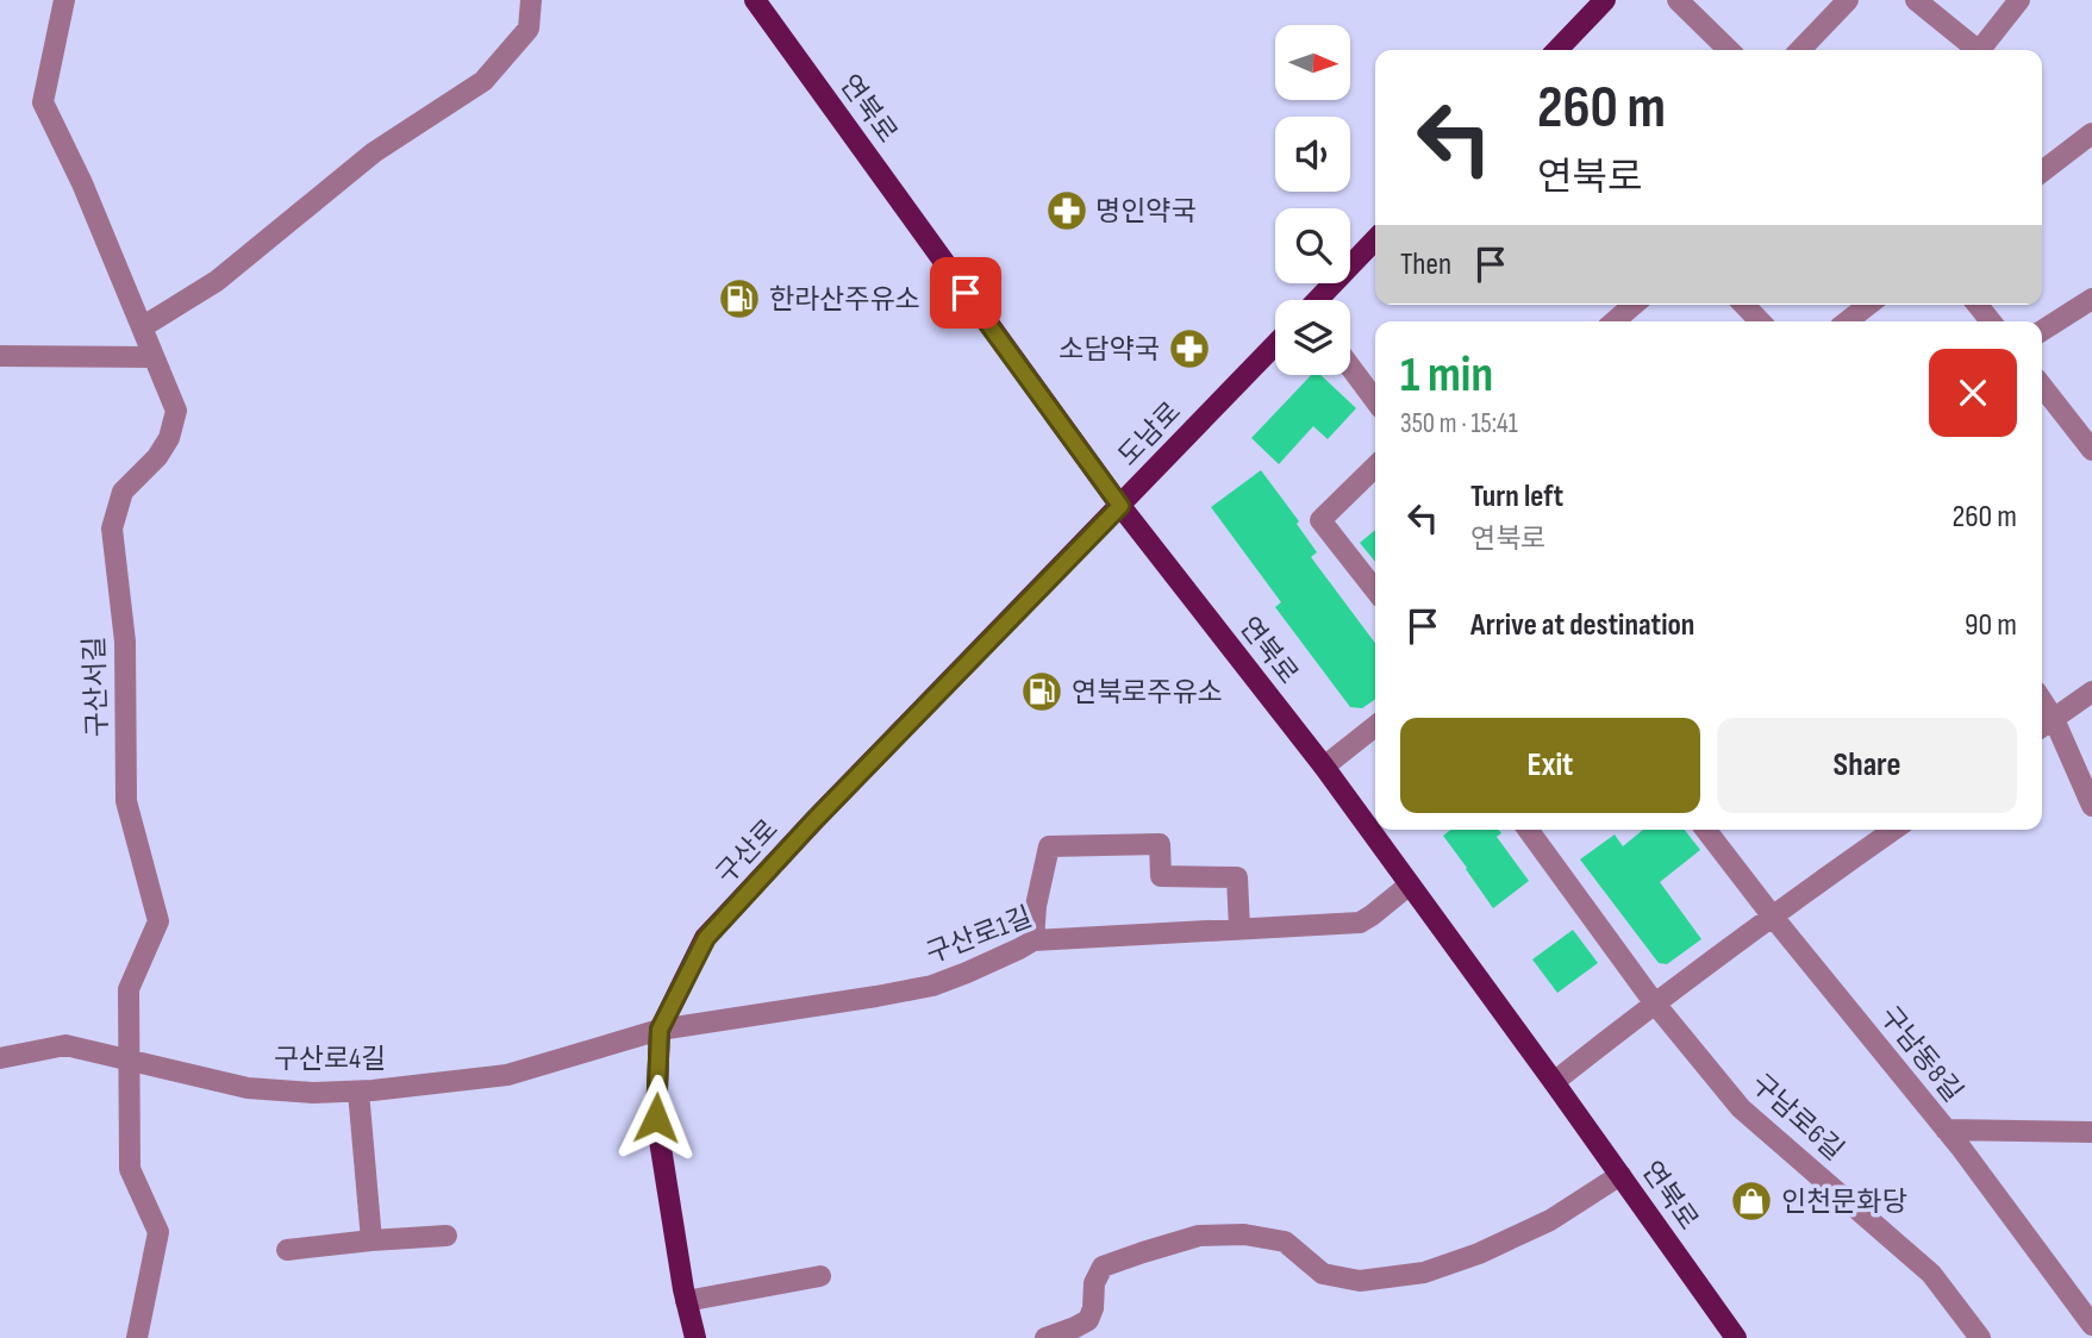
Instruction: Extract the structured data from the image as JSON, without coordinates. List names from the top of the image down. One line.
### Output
{"streets":{"main road":["연북로","도남로","구산로"],"street":["구산서길","구산로1길","구남동8길","구산로4길","구남로6길"]},"crossings":[["연북로","도남로"],["연북로","구산로"],["연북로","구산로1길"],["도남로","구산로"],["구산서길","구산로4길"],["구산로","구산로1길"],["구산로","구산로4길"],["구산로1길","구산로4길"]],"places":{"pharmacy":["명인약국","소담약국"],"fuel station":["한라산주유소","연북로주유소"],"shop":["인천문화당"]},"north":"right","page":{"turn":["260 m","연북로"],"then":"Then","heading":["1 min","350 m · 15:41"],"list":[{"name":"Turn left","note":"연북로","value":"260 m"},{"name":"Arrive at destination","value":"90 m"}],"buttons":["Exit","Share"]}}
